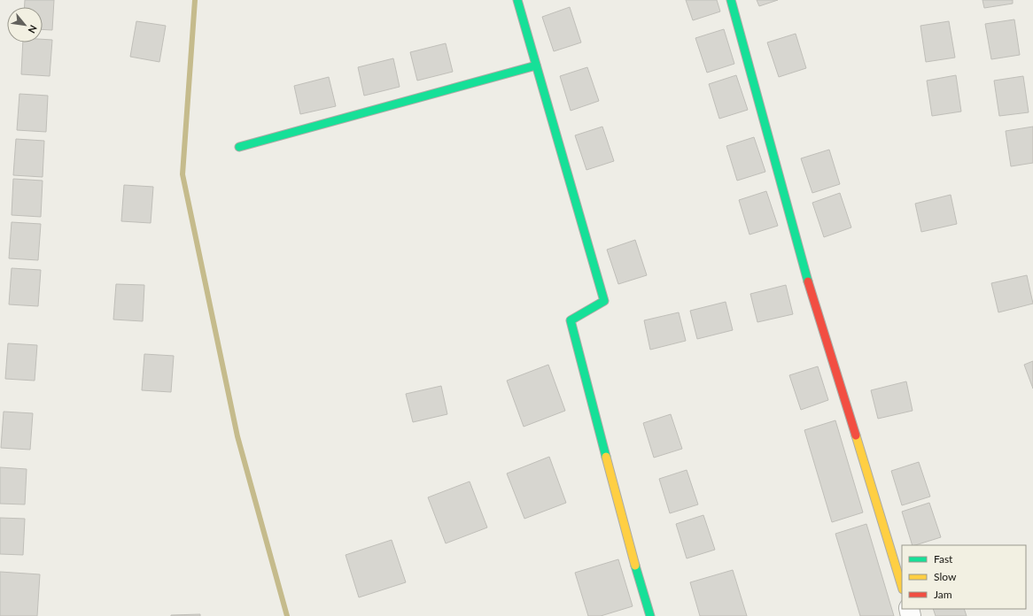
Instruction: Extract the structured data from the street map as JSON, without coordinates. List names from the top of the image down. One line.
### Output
{"legend":["Fast","Slow","Jam"],"north":"bottom right"}
